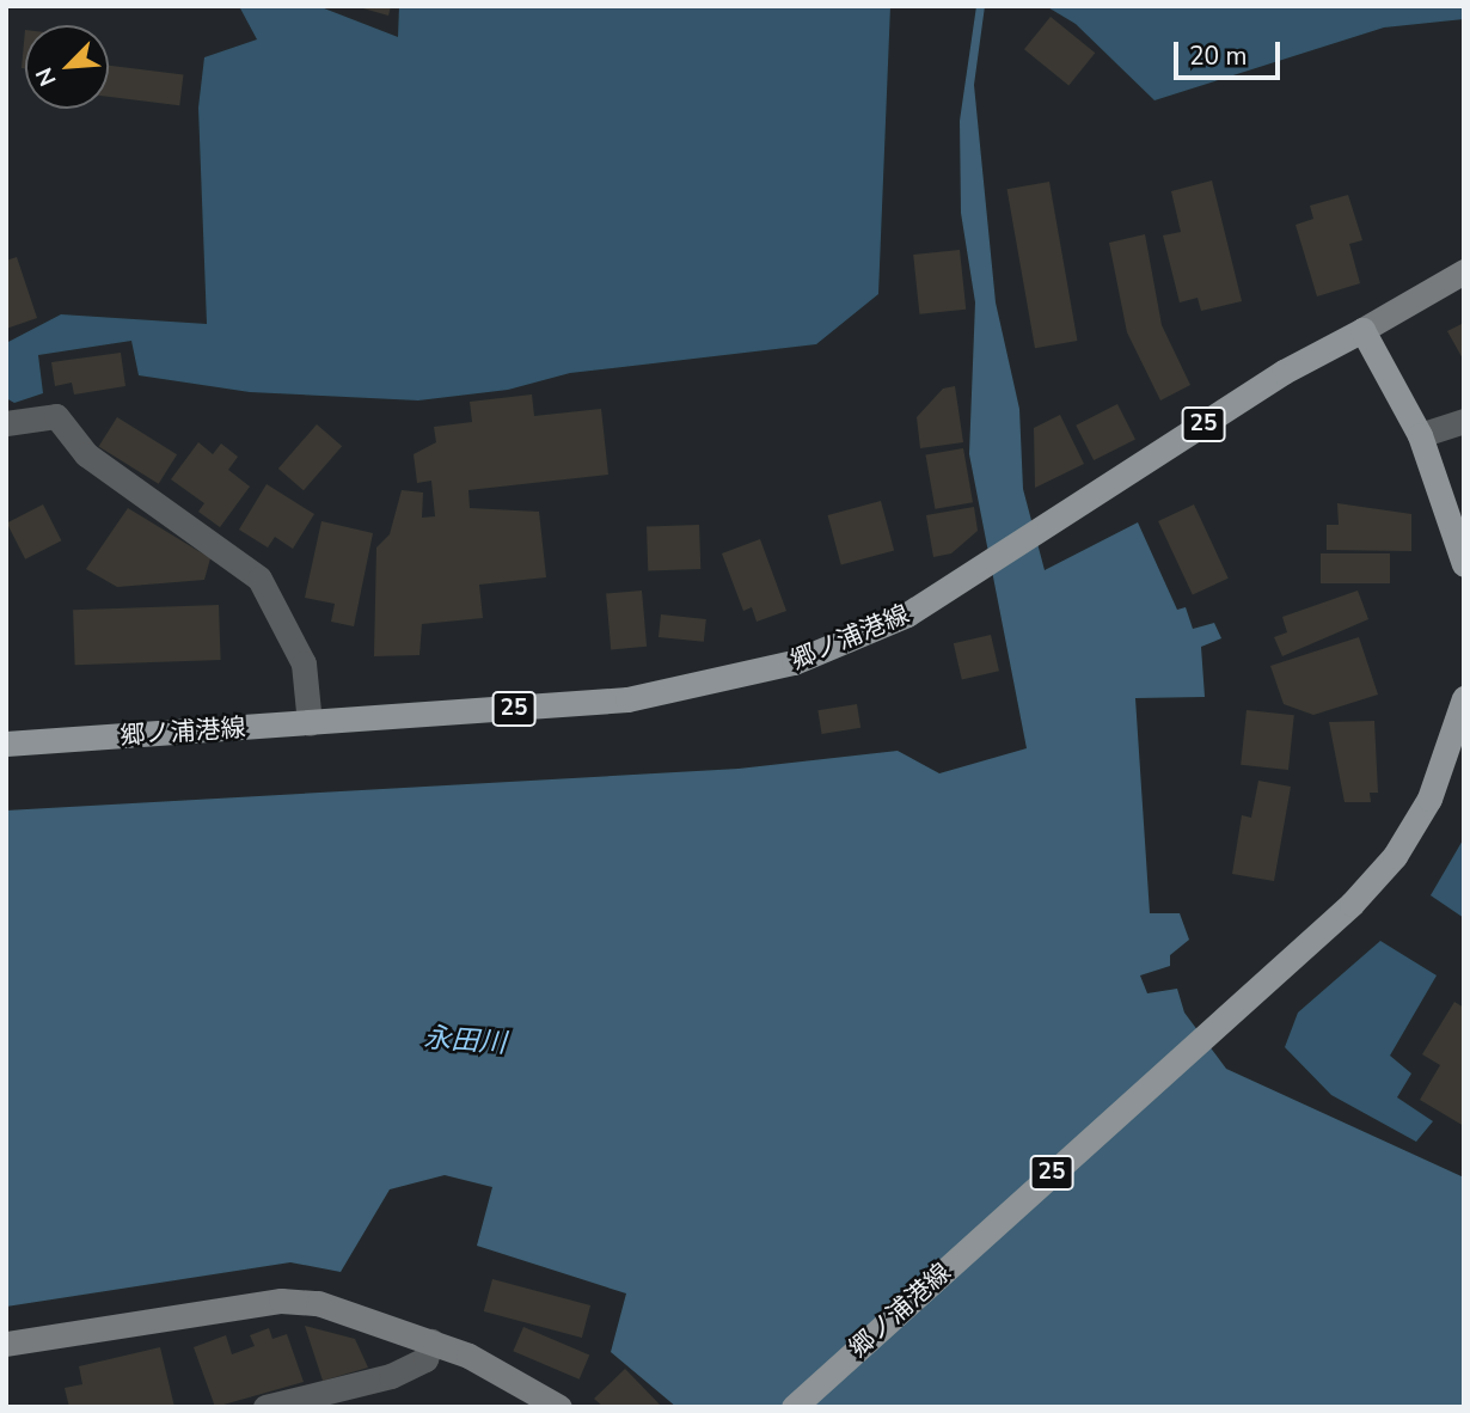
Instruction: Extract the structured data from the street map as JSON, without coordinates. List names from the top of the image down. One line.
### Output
{"streets":{"main road":["25","郷ノ浦港線"]},"water":["永田川"],"scale_bar":"20 m","north":"bottom left"}
